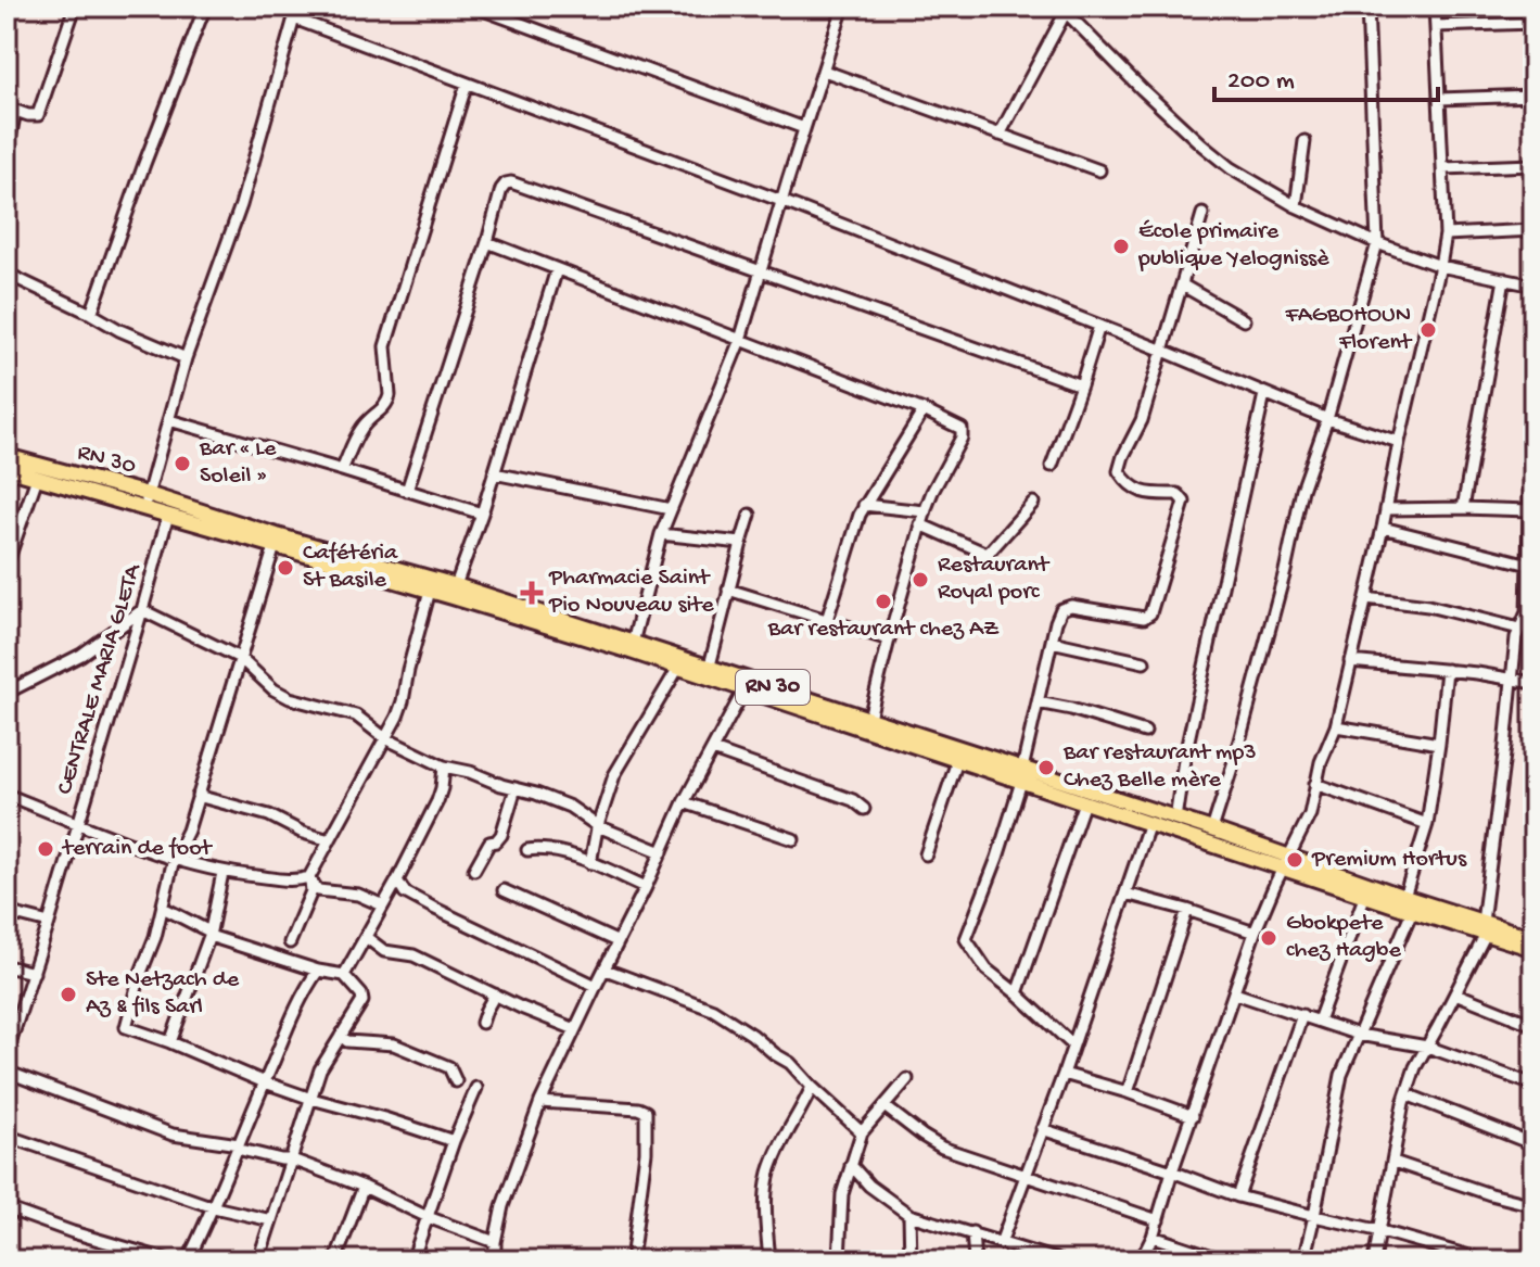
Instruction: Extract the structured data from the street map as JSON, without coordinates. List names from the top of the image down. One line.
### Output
{"streets":{"main road":["RN 30"],"street":["CENTRALE MARIA GLETA"]},"crossings":[["RN 30","CENTRALE MARIA GLETA"]],"places":{"other":["École primaire publique Yelognissè","FAGBOHOUN Florent","Bar « Le Soleil »","Cafétéria St Basile","Restaurant Royal porc","Bar restaurant chez AZ","Bar restaurant mp3 Chez Belle mère","terrain de foot","Premium Hortus","Gbokpete chez Hagbe","Ste Netzach de Az & fils Sarl"],"health":["Pharmacie Saint Pio Nouveau site"]},"scale_bar":"200 m"}
